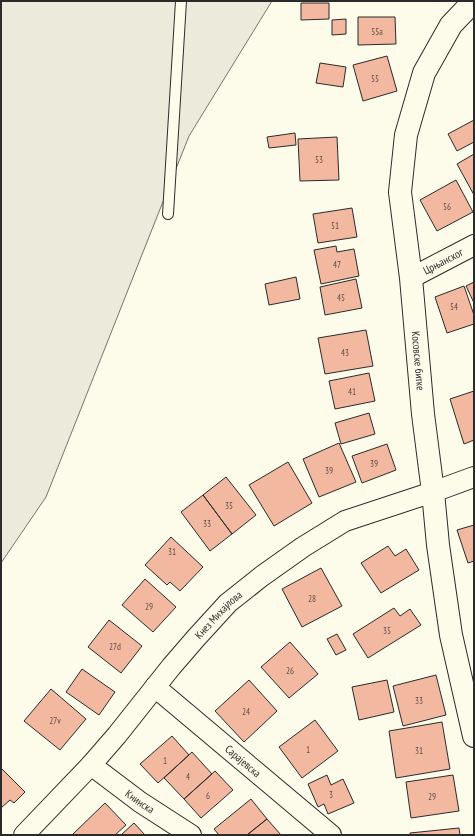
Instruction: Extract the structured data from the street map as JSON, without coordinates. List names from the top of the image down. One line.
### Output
{"streets":{"street":["Црњанског","Косовске битке","Кнез Михајлова","Сарајевска","Книнска"]},"crossings":[["Црњанског","Косовске битке"],["Косовске битке","Кнез Михајлова"],["Кнез Михајлова","Сарајевска"],["Кнез Михајлова","Книнска"]],"house_numbers":["55a","55","53","56","51","47","45","54","43","41","39","39","35","33","31","28","29","35","27d","26","33","24","27v","1","31","1","4","3","6","29"]}
